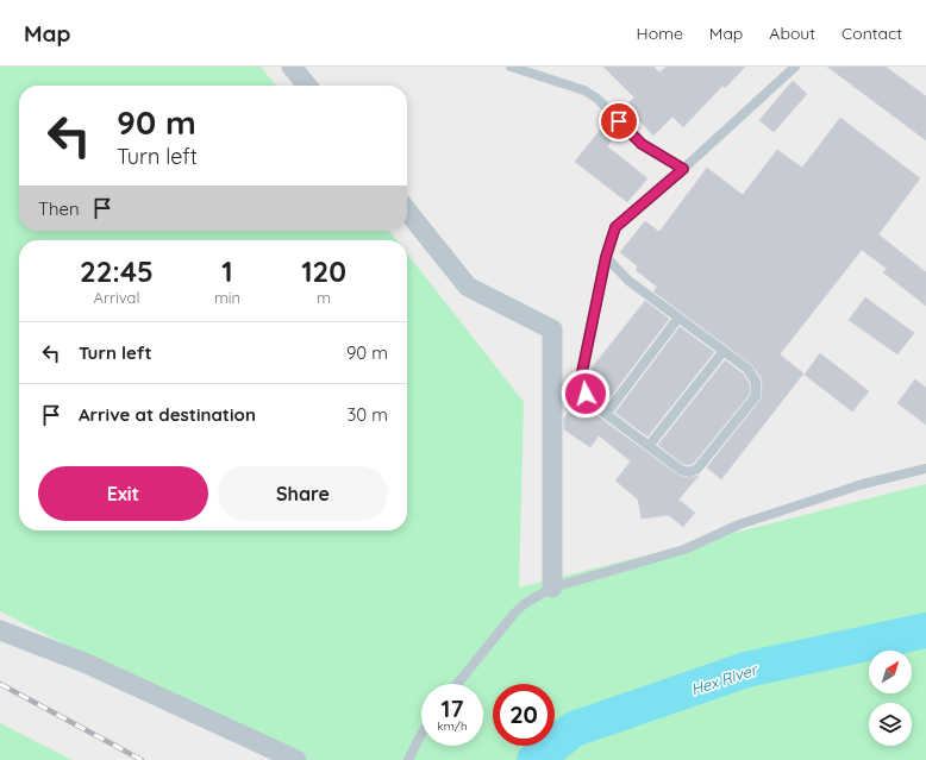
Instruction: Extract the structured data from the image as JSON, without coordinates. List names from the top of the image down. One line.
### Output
{"water":["Hex River"],"north":"top right","page":{"header":"Map","nav":["Home","Map","About","Contact"],"turn":["90 m","Turn left"],"then":"Then","eta":["22:45","Arrival","1","min","120","m"],"list":[{"name":"Turn left","value":"90 m"},{"name":"Arrive at destination","value":"30 m"}],"buttons":["Exit","Share"],"speed":"17 km/h","limit":"20"}}
